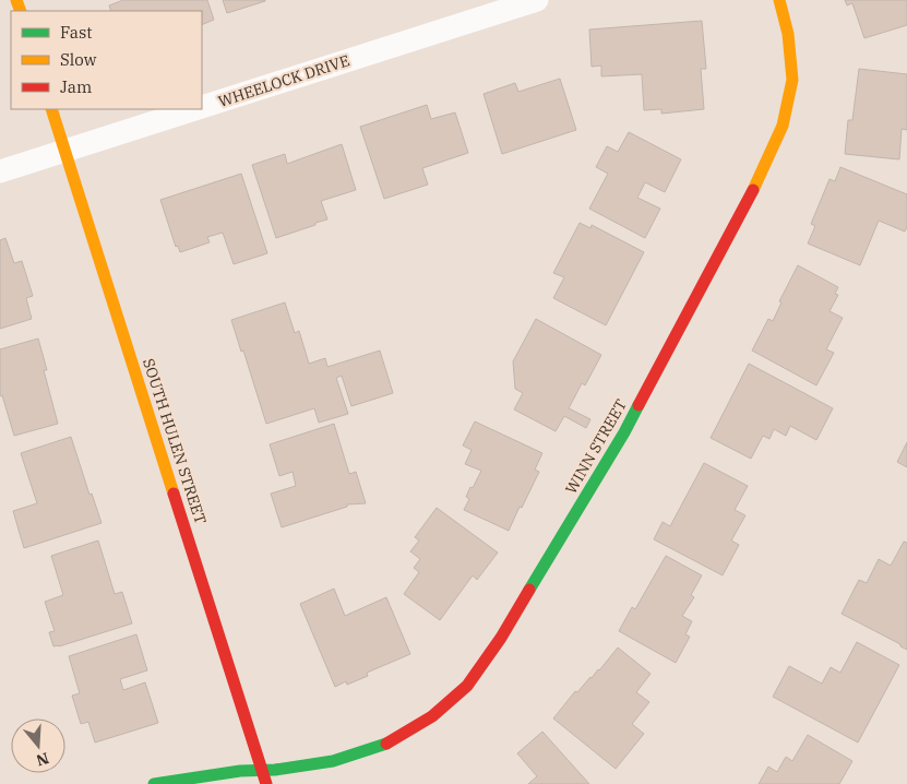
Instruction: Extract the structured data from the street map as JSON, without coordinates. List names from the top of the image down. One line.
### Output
{"streets":{"street":["WHEELOCK DRIVE","SOUTH HULEN STREET","WINN STREET"]},"crossings":[["WHEELOCK DRIVE","SOUTH HULEN STREET"],["SOUTH HULEN STREET","WINN STREET"]],"legend":["Fast","Slow","Jam"],"north":"bottom"}
